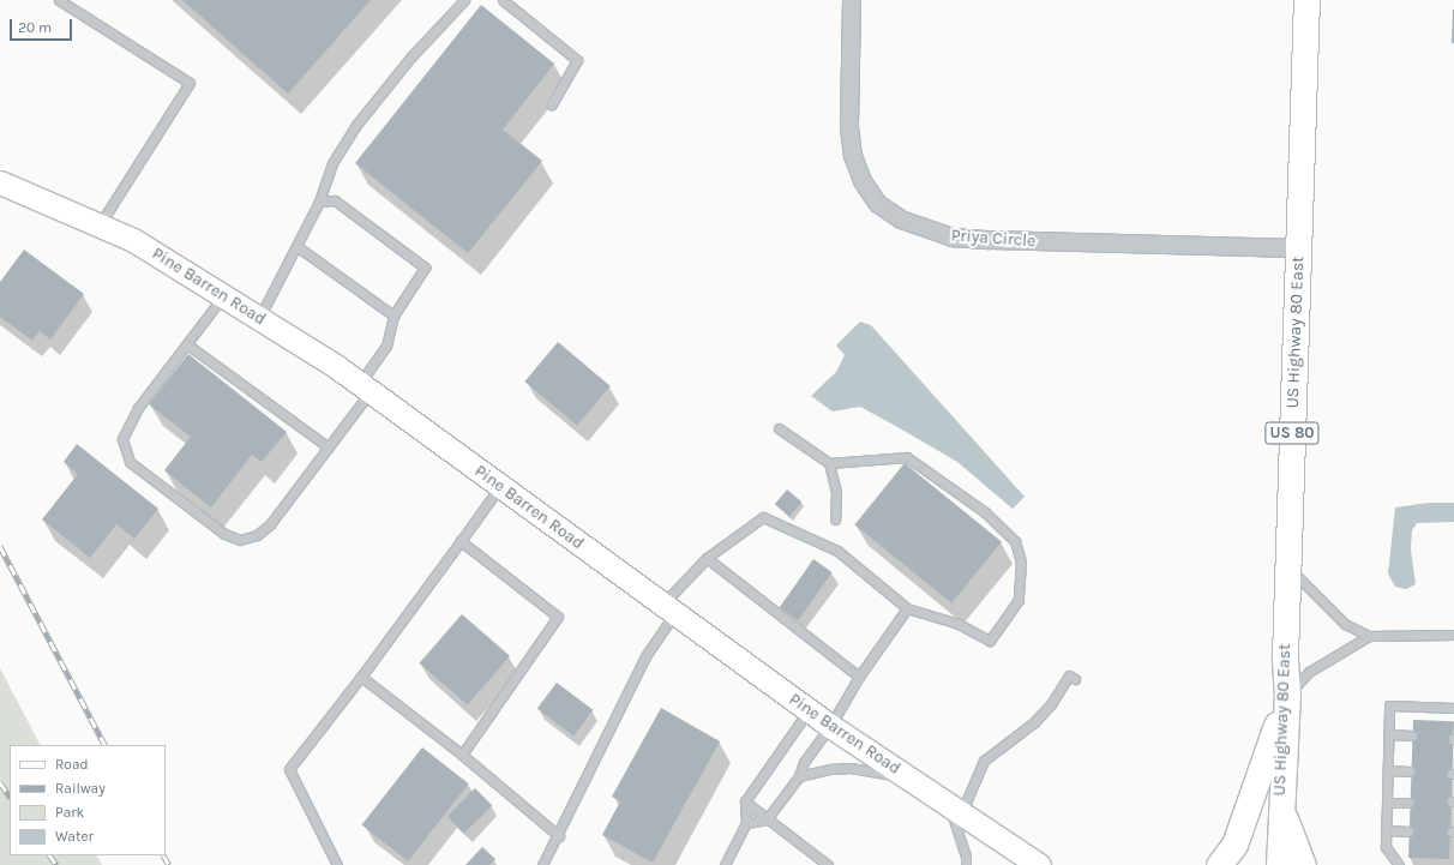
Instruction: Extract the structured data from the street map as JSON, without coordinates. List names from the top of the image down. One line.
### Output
{"streets":{"main road":["Pine Barren Road","US Highway 80 East","US 80"],"street":["Priya Circle"]},"crossings":[["Priya Circle","US Highway 80 East"]],"legend":["Road","Railway","Park","Water"],"scale_bar":"20 m"}
